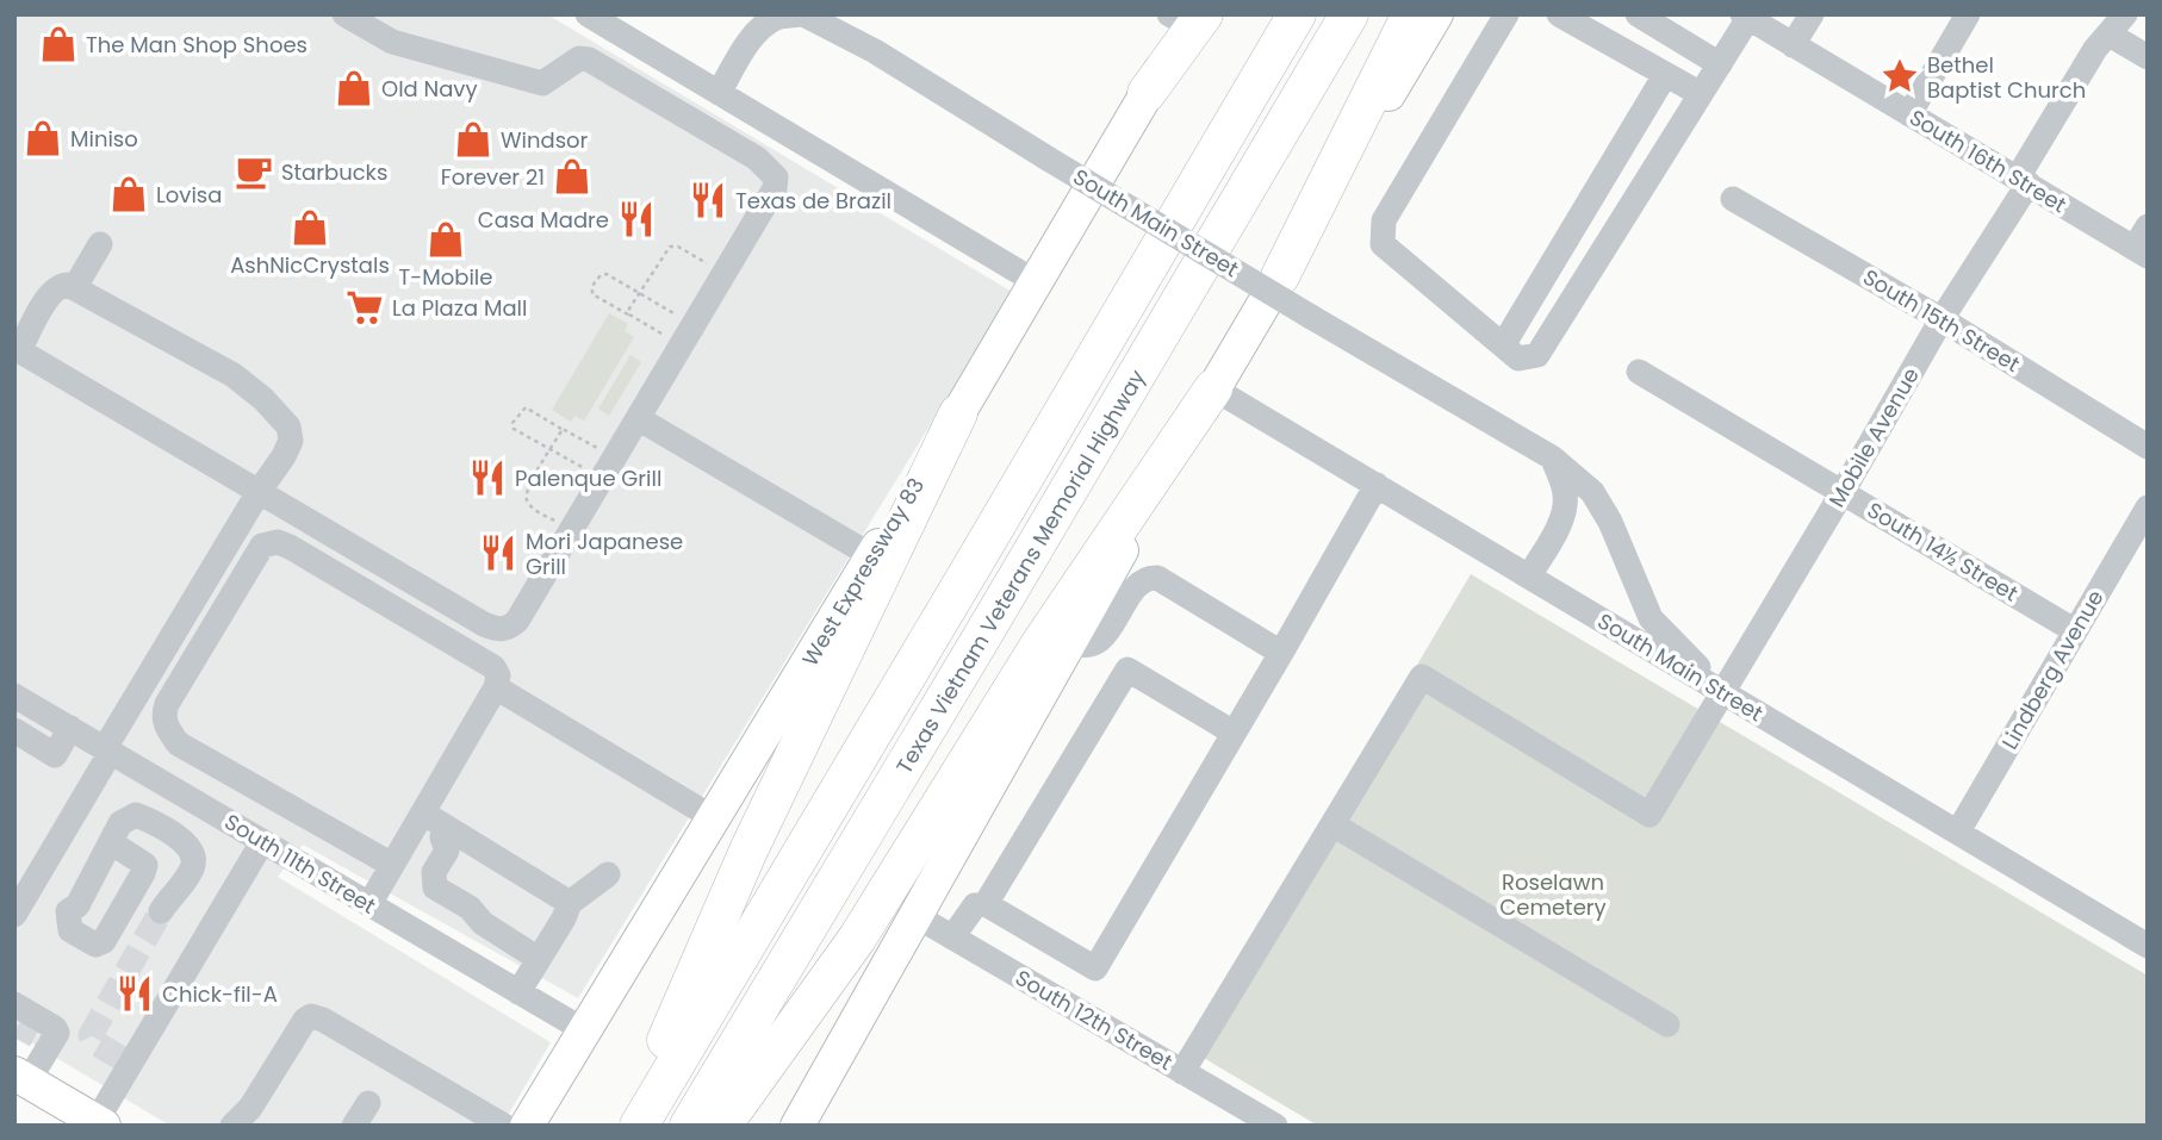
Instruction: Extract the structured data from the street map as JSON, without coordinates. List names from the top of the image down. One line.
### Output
{"streets":{"highway":["Texas Vietnam Veterans Memorial Highway"],"main road":["West Expressway 83"],"street":["South 16th Street","South Main Street","South 15th Street","Mobile Avenue","South 14½ Street","Lindberg Avenue","South 11th Street","South 12th Street"]},"crossings":[["South 16th Street","Mobile Avenue"],["South Main Street","Mobile Avenue"],["South Main Street","Lindberg Avenue"],["South 15th Street","Mobile Avenue"],["Mobile Avenue","South 14½ Street"],["South 14½ Street","Lindberg Avenue"],["West Expressway 83","South 11th Street"]],"parks":["Roselawn Cemetery"],"places":{"shop":["The Man Shop Shoes","Old Navy","Miniso","Windsor","Forever 21","Lovisa","AshNicCrystals","T-Mobile"],"place":["Bethel Baptist Church"],"cafe":["Starbucks"],"restaurant":["Texas de Brazil","Casa Madre","Palenque Grill","Mori Japanese Grill","Chick-fil-A"],"supermarket":["La Plaza Mall"]}}
